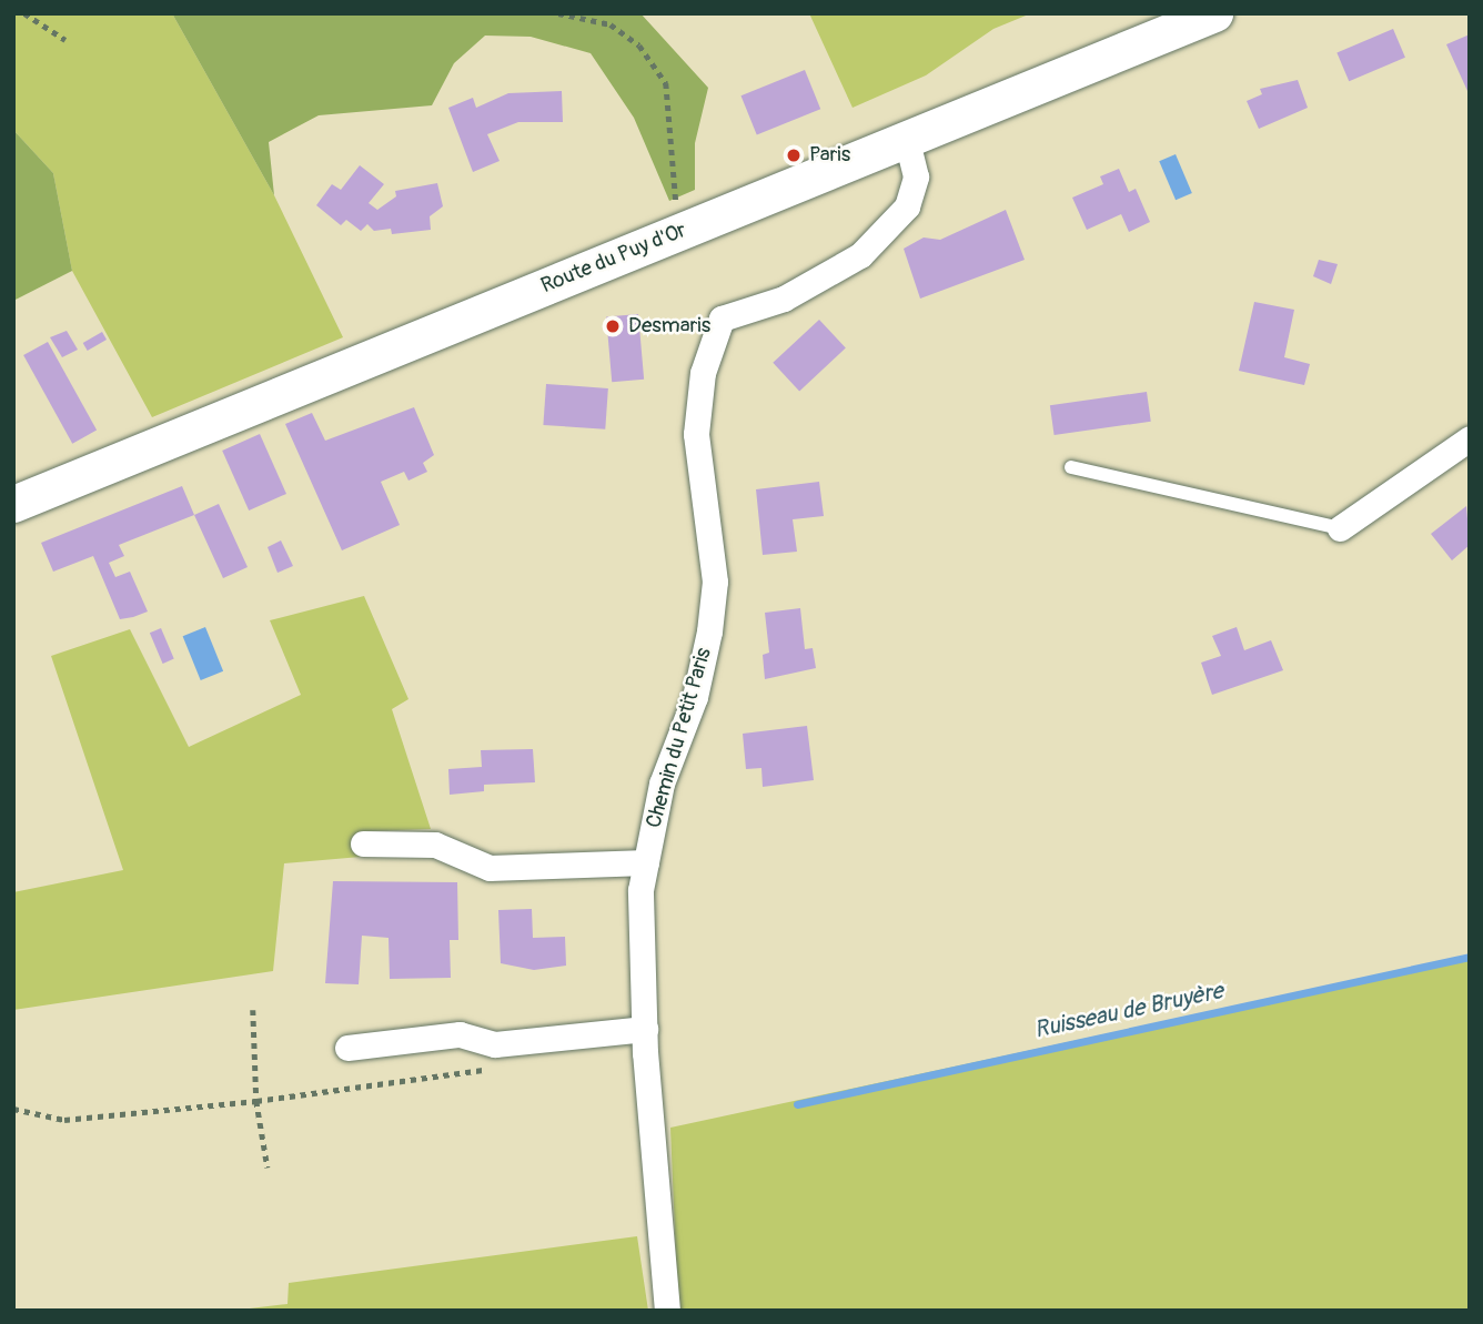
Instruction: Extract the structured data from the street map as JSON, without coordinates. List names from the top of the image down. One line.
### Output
{"streets":{"main road":["Route du Puy d'Or"],"street":["Chemin du Petit Paris"]},"crossings":[["Route du Puy d'Or","Chemin du Petit Paris"]],"water":["Ruisseau de Bruyère"],"places":["Paris","Desmaris"]}
